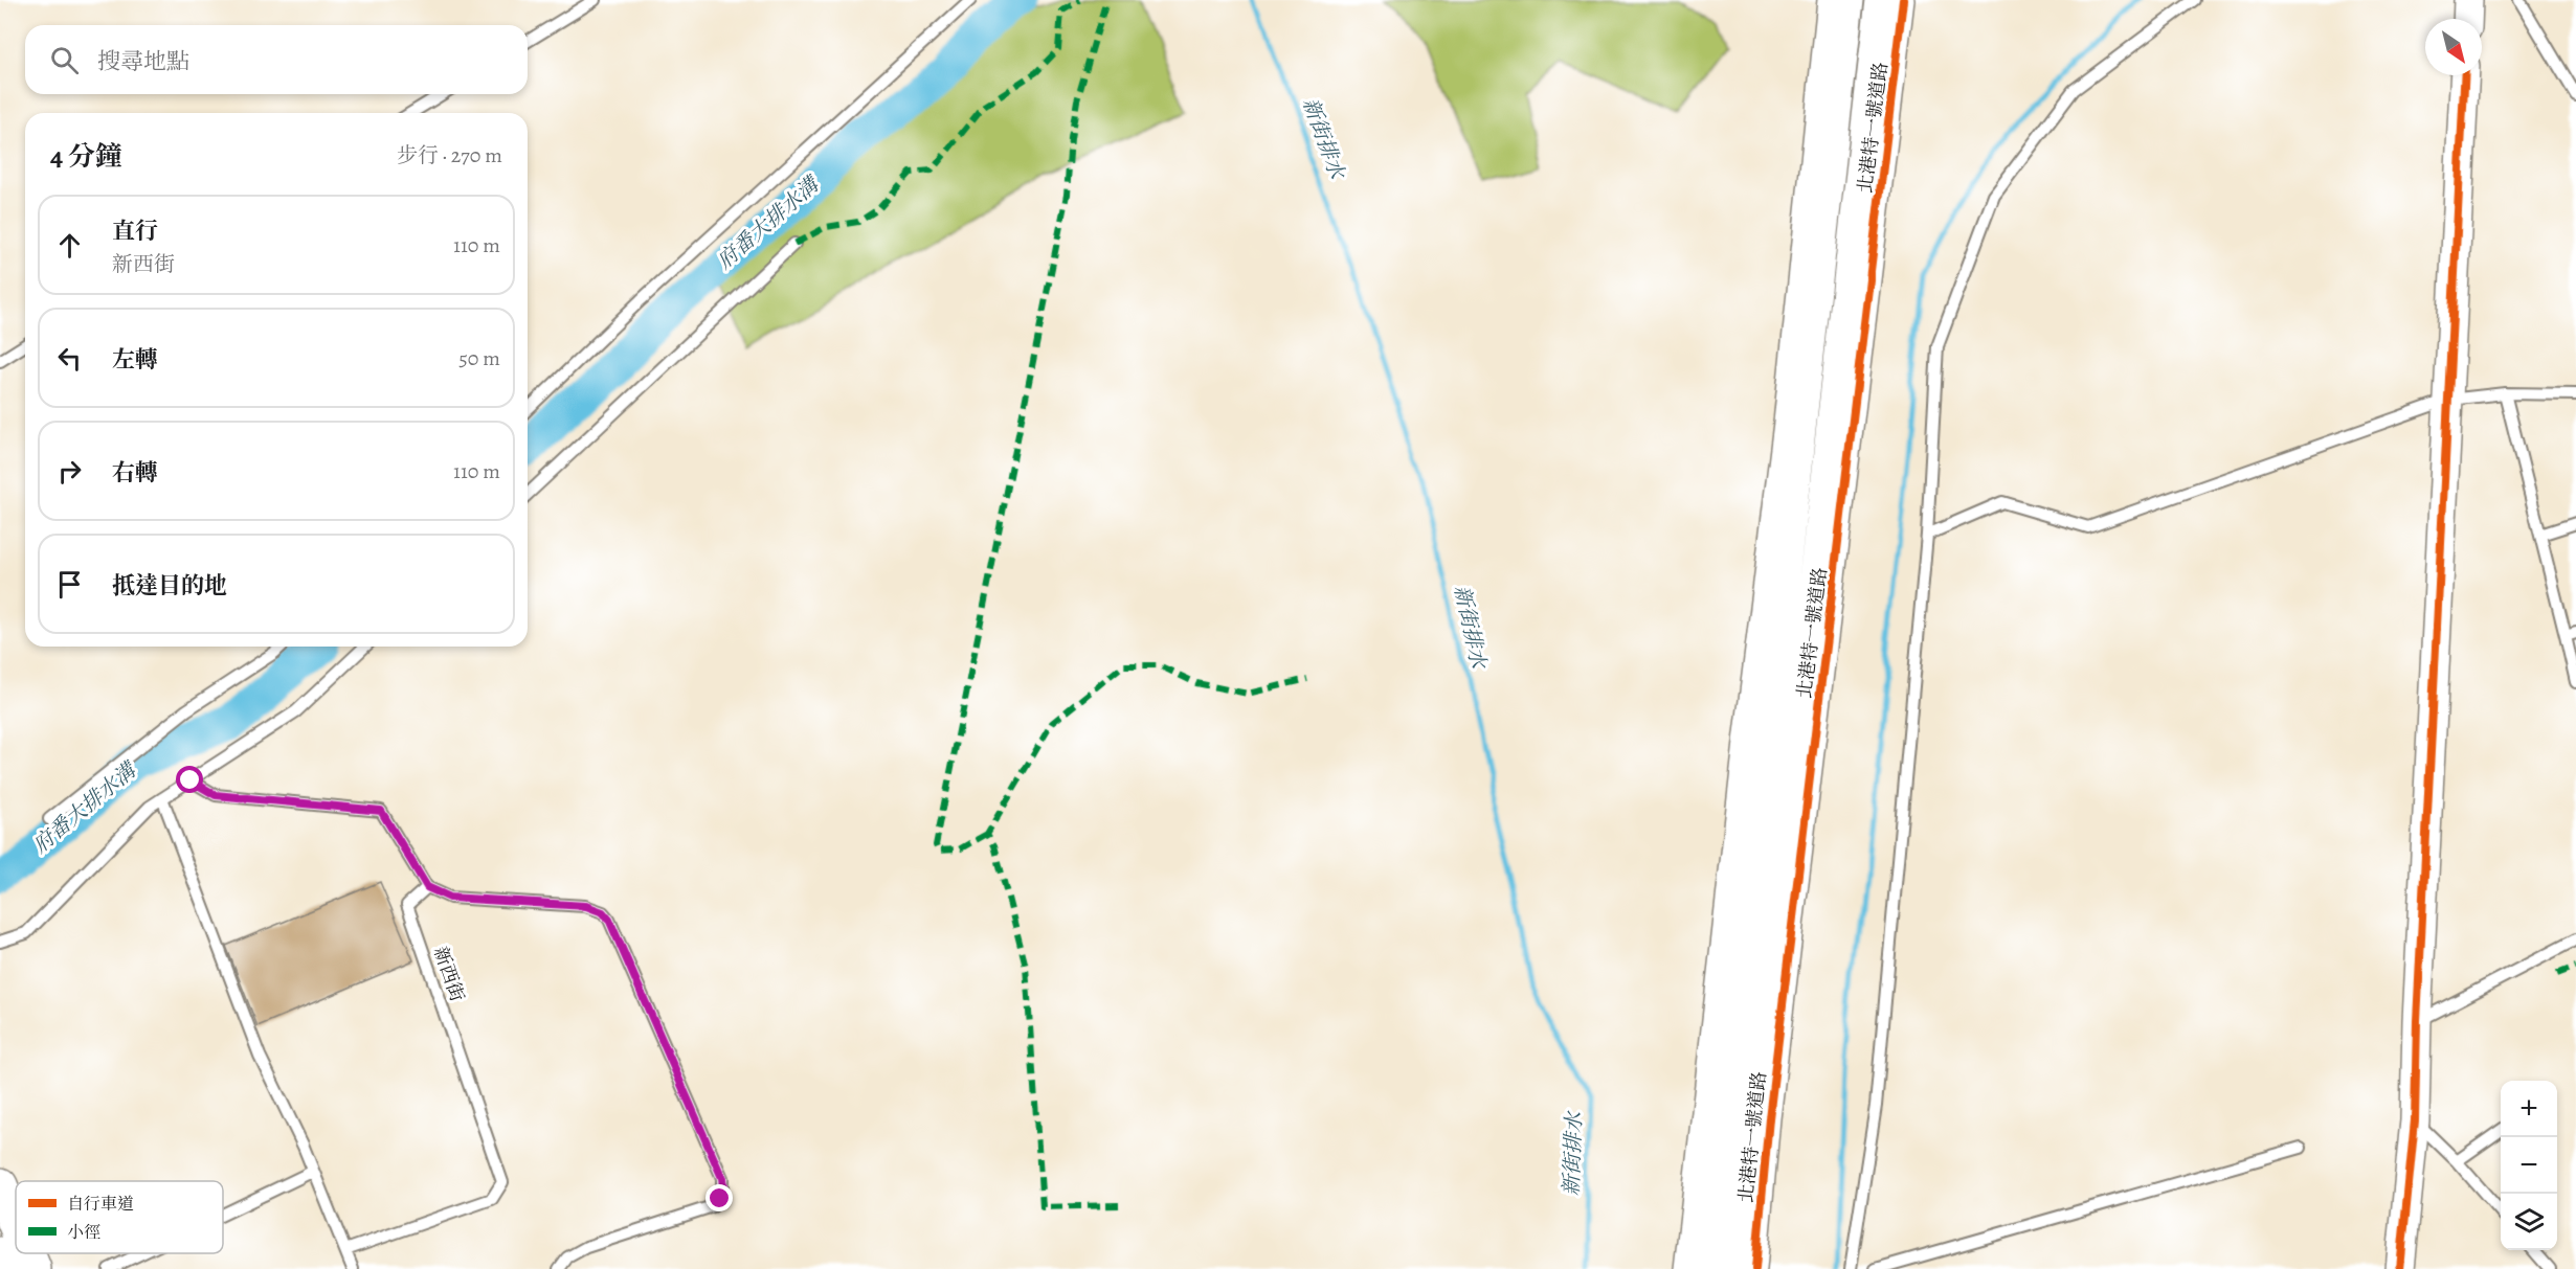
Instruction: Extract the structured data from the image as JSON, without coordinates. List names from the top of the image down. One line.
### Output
{"streets":{"street":["北港特一號道路"],"lane":["新西街"]},"water":["新街排水","府番大排水溝"],"legend":["自行車道","小徑"],"north":"bottom right","page":{"search":"搜尋地點","heading":["4 分鐘","步行 · 270 m"],"list":[["直行","新西街","110 m"],["左轉","50 m"],["右轉","110 m"],"抵達目的地"],"map_buttons":["+","−"]}}
